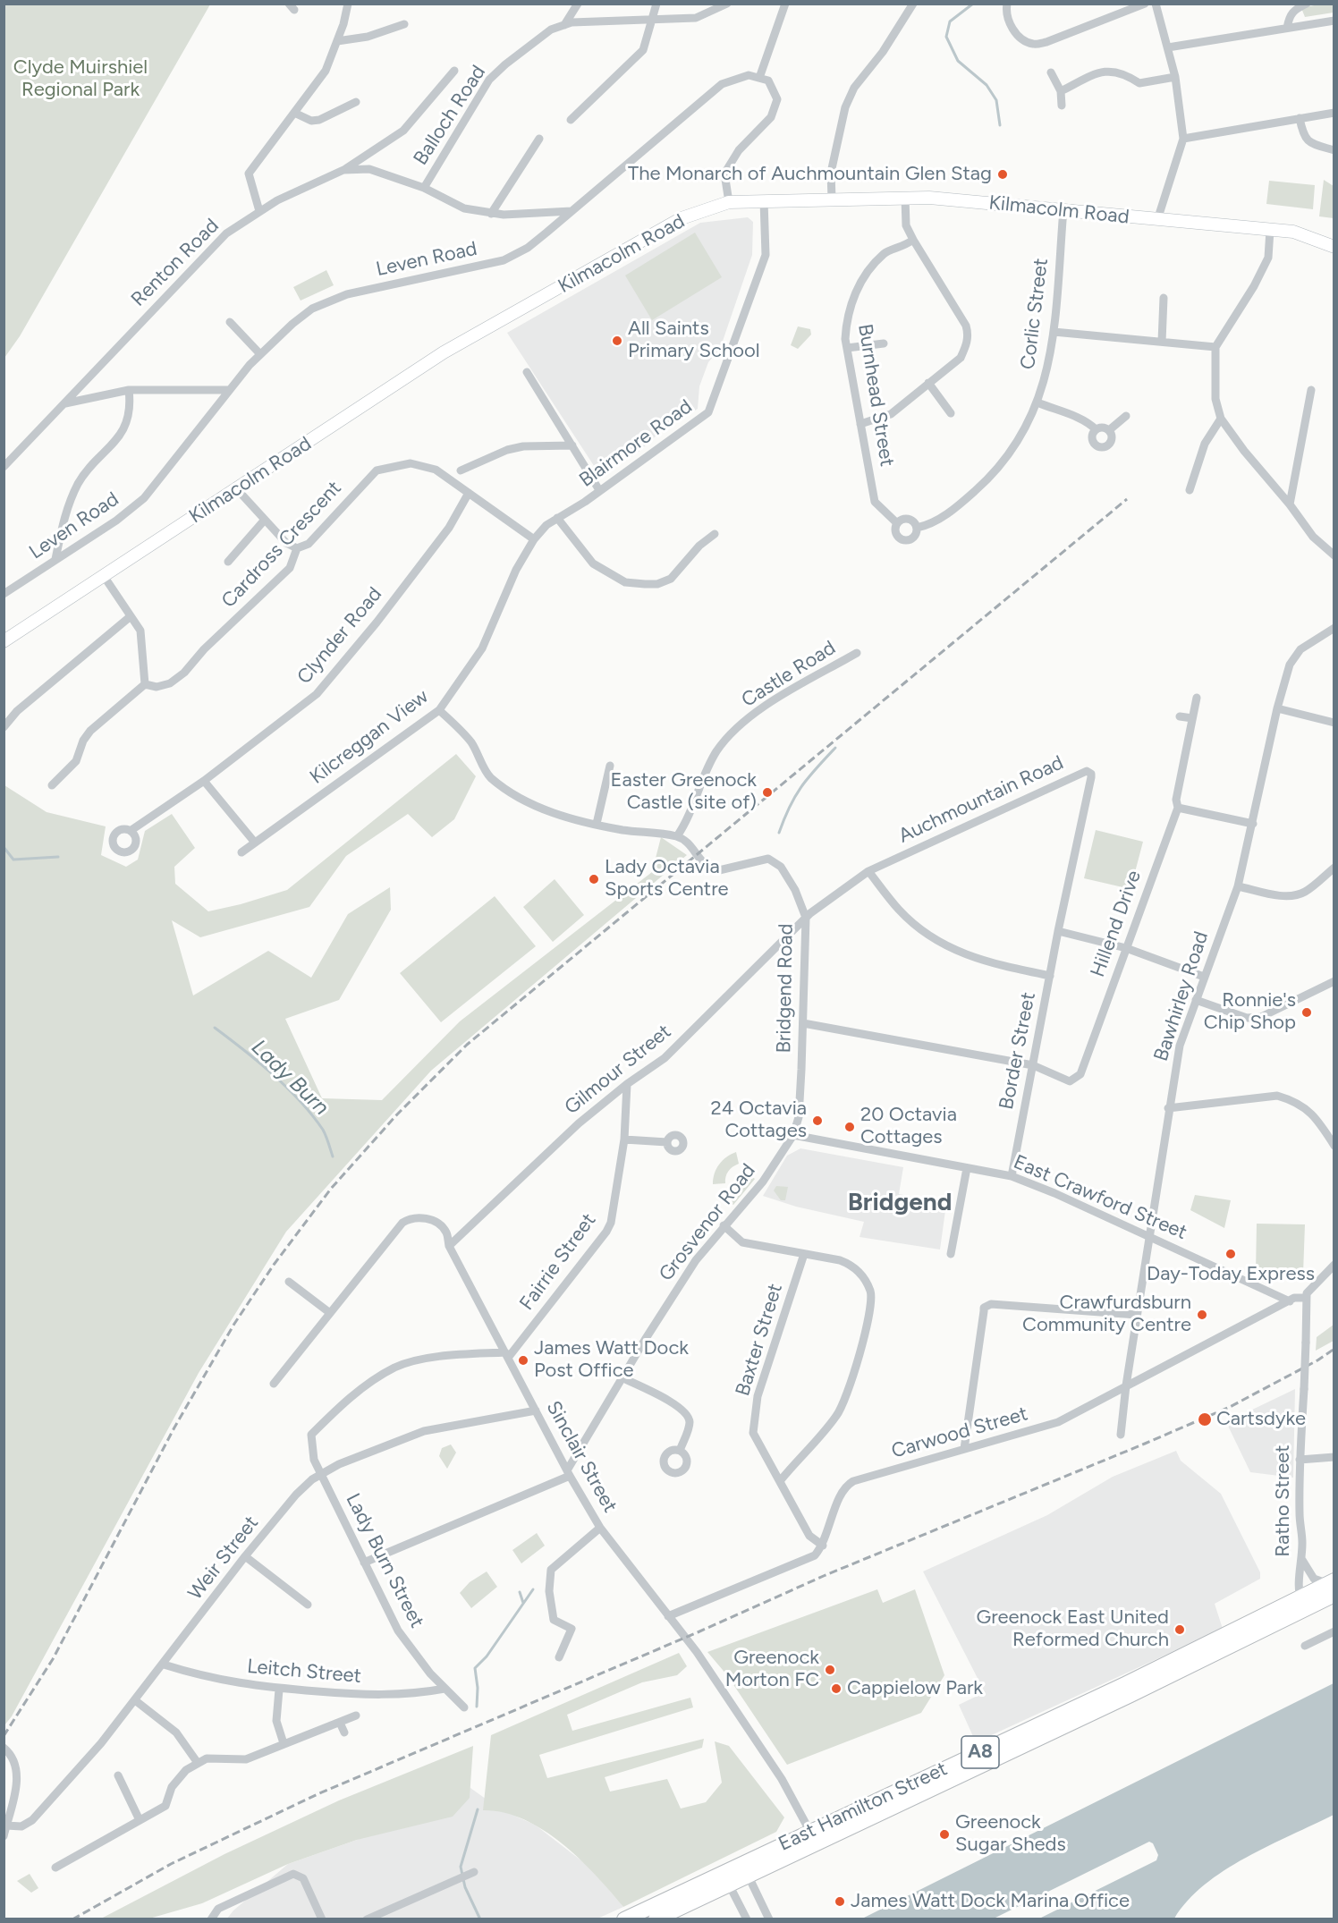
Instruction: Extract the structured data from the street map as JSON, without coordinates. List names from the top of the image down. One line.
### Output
{"streets":{"highway":["A8","East Hamilton Street"],"main road":["Kilmacolm Road"],"street":["Balloch Road","Leven Road","Renton Road","Corlic Street","Burnhead Street","Blairmore Road","Cardross Crescent","Clynder Road","Castle Road","Kilcreggan View","Auchmountain Road","Hillend Drive","Bridgend Road","Bawhirley Road","Border Street","Gilmour Street","East Crawford Street","Grosvenor Road","Fairrie Street","Baxter Street","Carwood Street","Sinclair Street","Ratho Street","Weir Street","Lady Burn Street","Leitch Street"]},"crossings":[["Balloch Road","Renton Road"],["Kilmacolm Road","Corlic Street"],["Kilmacolm Road","Blairmore Road"],["Leven Road","Renton Road"],["Corlic Street","Burnhead Street"],["Blairmore Road","Cardross Crescent"],["Blairmore Road","Kilcreggan View"],["Cardross Crescent","Clynder Road"],["Cardross Crescent","Kilcreggan View"],["Castle Road","Bridgend Road"],["Auchmountain Road","Bridgend Road"],["Auchmountain Road","Border Street"],["Auchmountain Road","Gilmour Street"],["Hillend Drive","Border Street"],["Bridgend Road","Gilmour Street"],["Bridgend Road","East Crawford Street"],["Bridgend Road","Grosvenor Road"],["Bawhirley Road","East Crawford Street"],["Bawhirley Road","Carwood Street"],["Border Street","East Crawford Street"],["Gilmour Street","Fairrie Street"],["Gilmour Street","Sinclair Street"],["East Crawford Street","Grosvenor Road"],["East Crawford Street","Carwood Street"],["Grosvenor Road","Sinclair Street"],["Fairrie Street","Sinclair Street"],["Fairrie Street","Lady Burn Street"],["Baxter Street","Carwood Street"],["Carwood Street","Ratho Street"],["Sinclair Street","Weir Street"],["Sinclair Street","Lady Burn Street"],["Sinclair Street","East Hamilton Street"],["Ratho Street","East Hamilton Street"],["Weir Street","Lady Burn Street"],["Weir Street","Leitch Street"],["Lady Burn Street","Leitch Street"]],"districts":["Bridgend"],"water":["Lady Burn"],"parks":["Clyde Muirshiel Regional Park"],"places":["The Monarch of Auchmountain Glen Stag","All Saints Primary School","Easter Greenock Castle (site of)","Lady Octavia Sports Centre","Ronnie's Chip Shop","24 Octavia Cottages","20 Octavia Cottages","Day-Today Express","Crawfurdsburn Community Centre","James Watt Dock Post Office","Cartsdyke","Greenock East United Reformed Church","Greenock Morton FC","Cappielow Park","Greenock Sugar Sheds","James Watt Dock Marina Office"]}
